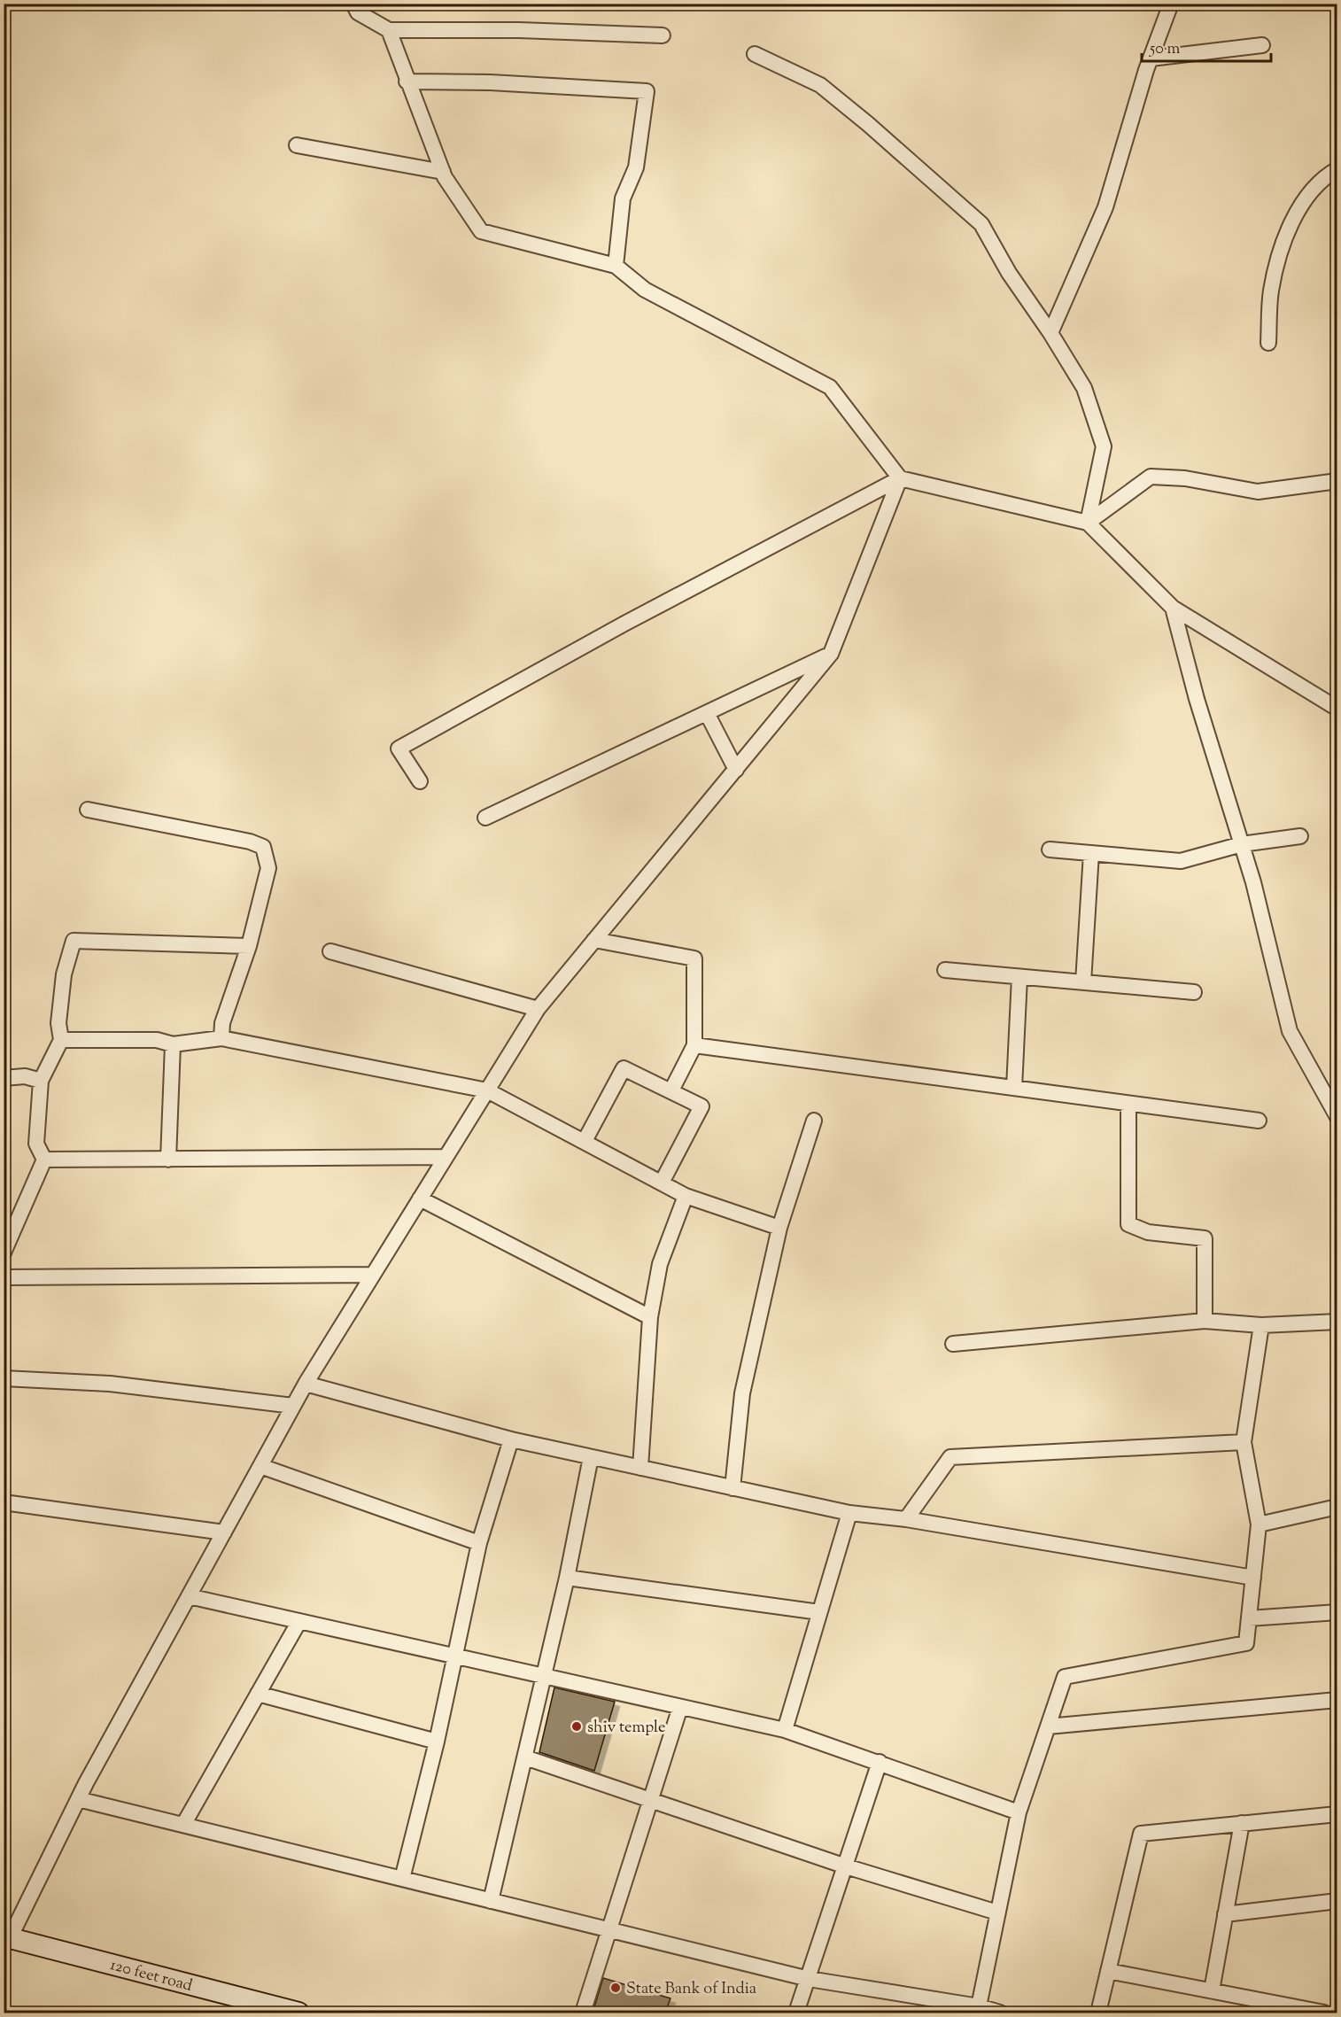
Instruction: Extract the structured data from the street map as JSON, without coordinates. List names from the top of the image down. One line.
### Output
{"streets":{"street":["120 feet road"]},"places":["shiv temple","State Bank of India"],"scale_bar":"50 m"}
